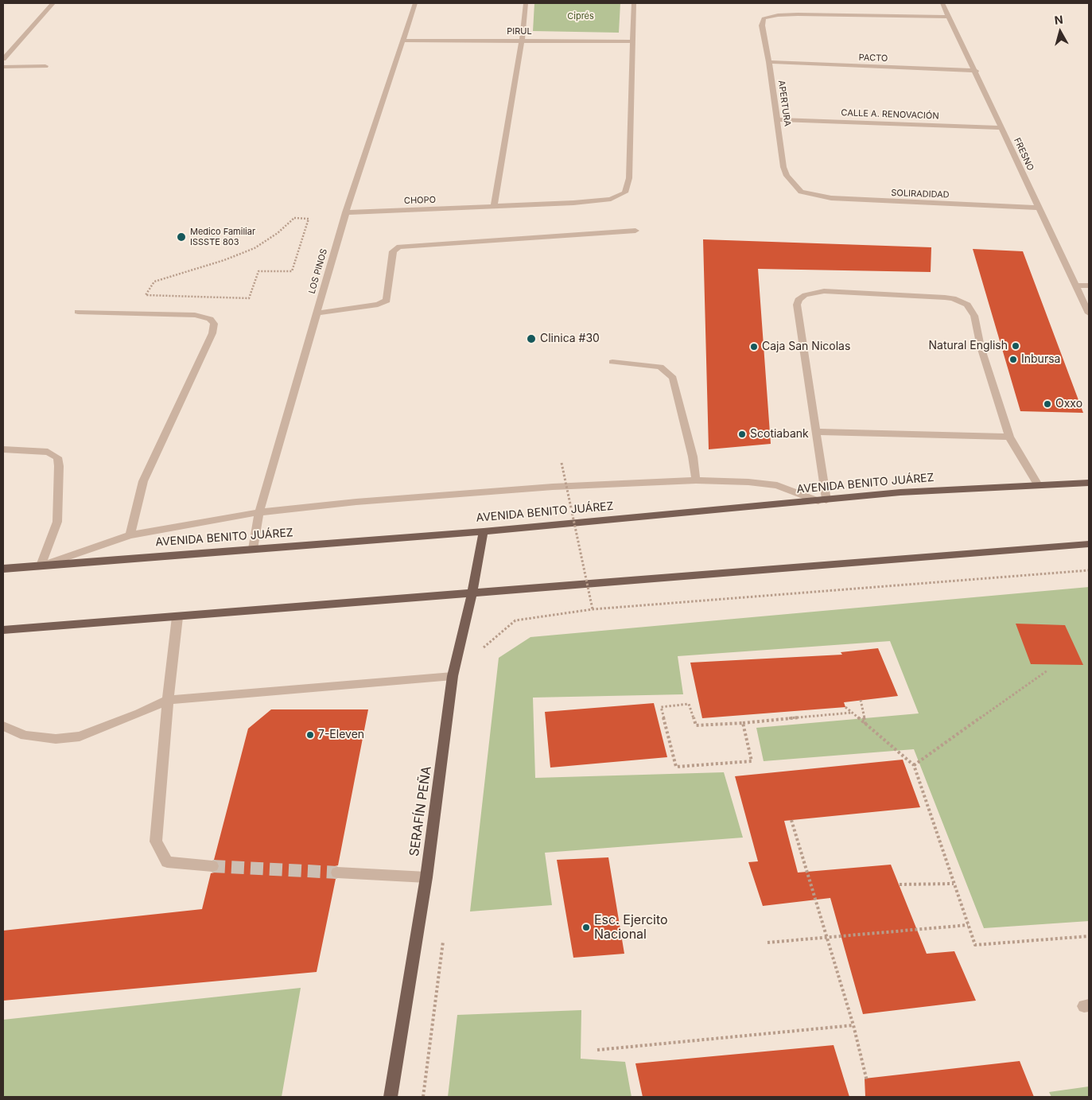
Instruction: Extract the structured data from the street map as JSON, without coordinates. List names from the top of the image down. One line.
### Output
{"streets":{"main road":["AVENIDA BENITO JUÁREZ","SERAFÍN PEÑA"],"street":["PIRUL","PACTO","APERTURA","CALLE A. RENOVACIÓN","FRESNO","SOLIRADIDAD","CHOPO","LOS PINOS"]},"crossings":[["PIRUL","LOS PINOS"],["PACTO","APERTURA"],["PACTO","FRESNO"],["APERTURA","CALLE A. RENOVACIÓN"],["APERTURA","FRESNO"],["APERTURA","SOLIRADIDAD"],["CALLE A. RENOVACIÓN","FRESNO"],["FRESNO","SOLIRADIDAD"],["CHOPO","LOS PINOS"],["LOS PINOS","AVENIDA BENITO JUÁREZ"],["AVENIDA BENITO JUÁREZ","SERAFÍN PEÑA"]],"parks":["Ciprés"],"places":["Medico Familiar ISSSTE 803","Clinica #30","Natural English","Caja San Nicolas","Inbursa","Oxxo","Scotiabank","7-Eleven","Esc. Ejercito Nacional"],"north":"top"}
